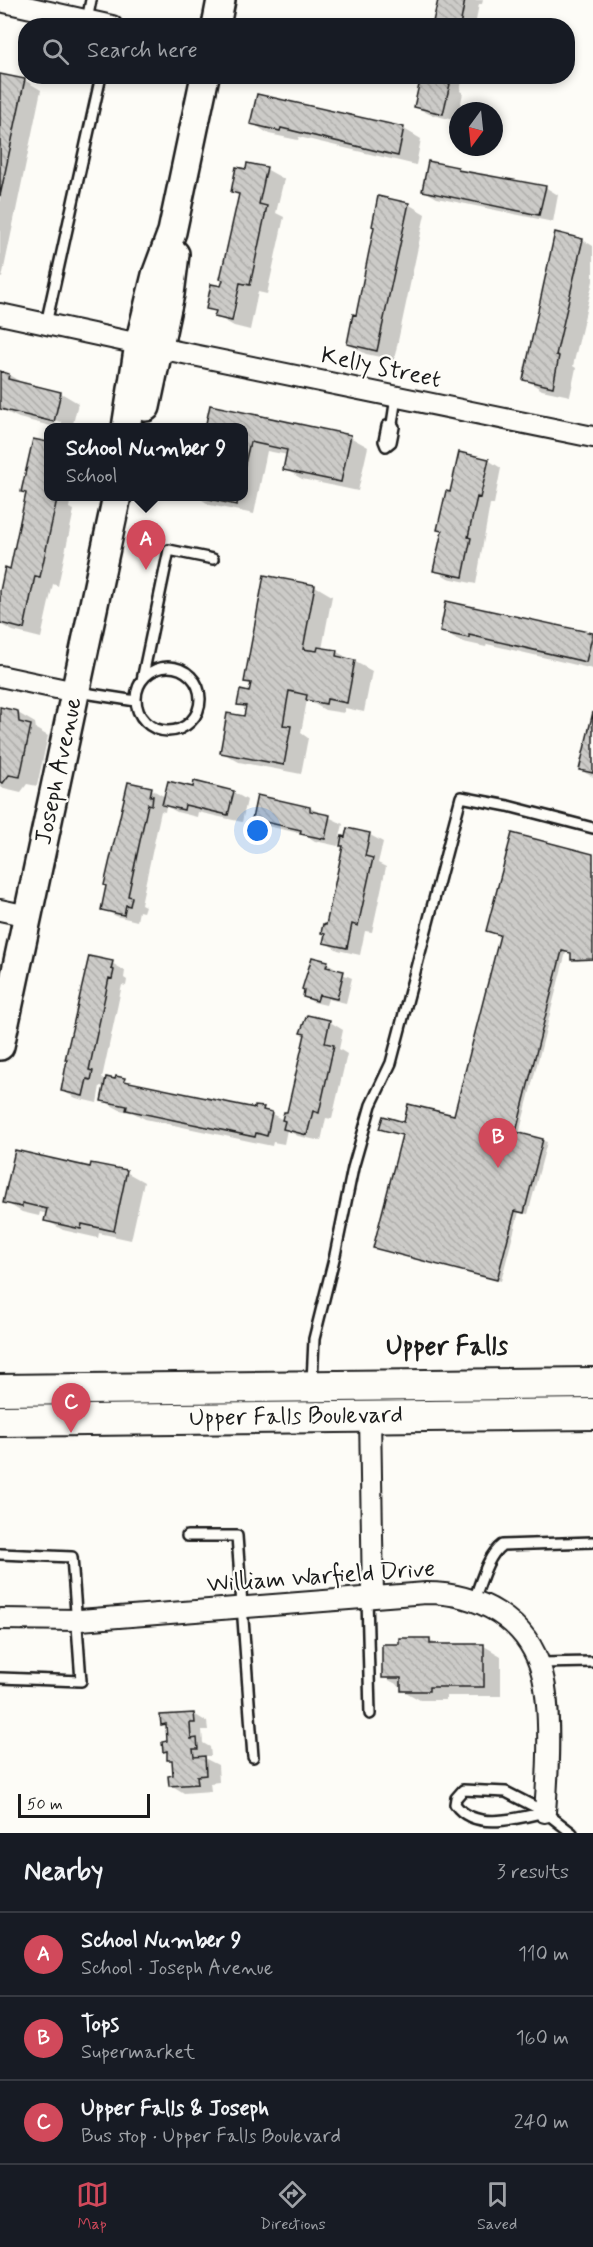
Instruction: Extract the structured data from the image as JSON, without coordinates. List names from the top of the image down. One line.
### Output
{"streets":{"main road":["Joseph Avenue","Upper Falls Boulevard"],"street":["Kelly Street","William Warfield Drive"]},"districts":["Upper Falls"],"scale_bar":"50 m","north":"bottom","page":{"search":"Search here","popup":["School Number 9","School"],"pins":["A","B","C"],"scale":"50 m","heading":["Nearby","3 results"],"list":[{"mark":"A","name":"School Number 9","note":"School · Joseph Avenue","value":"110 m"},{"mark":"B","name":"Tops","note":"Supermarket","value":"160 m"},{"mark":"C","name":"Upper Falls & Joseph","note":"Bus stop · Upper Falls Boulevard","value":"240 m"}],"nav":["Map","Directions","Saved"]}}
